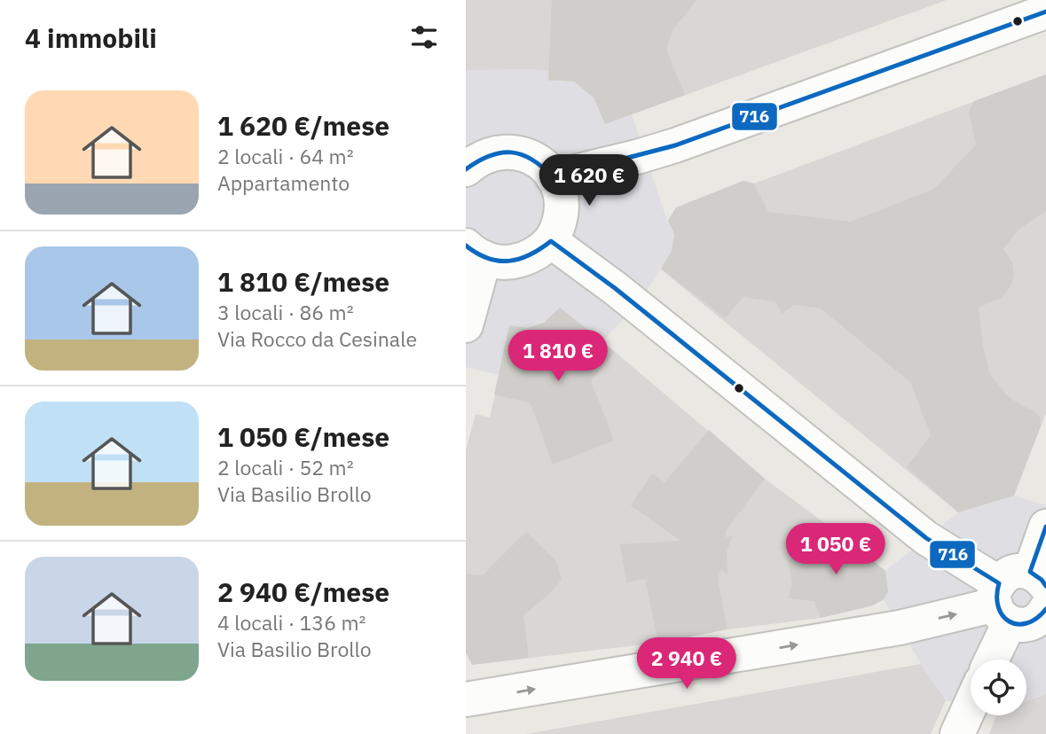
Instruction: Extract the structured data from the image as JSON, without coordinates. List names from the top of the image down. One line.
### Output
{"lines":["transit line 716"],"page":{"heading":"4 immobili","list":[{"name":"1 620 €/mese","note":"2 locali · 64 m² · Appartamento"},{"name":"1 810 €/mese","note":"3 locali · 86 m² · Via Rocco da Cesinale"},{"name":"1 050 €/mese","note":"2 locali · 52 m² · Via Basilio Brollo"},{"name":"2 940 €/mese","note":"4 locali · 136 m² · Via Basilio Brollo"}],"price":["1 620 €","1 810 €","1 050 €","2 940 €"]}}
